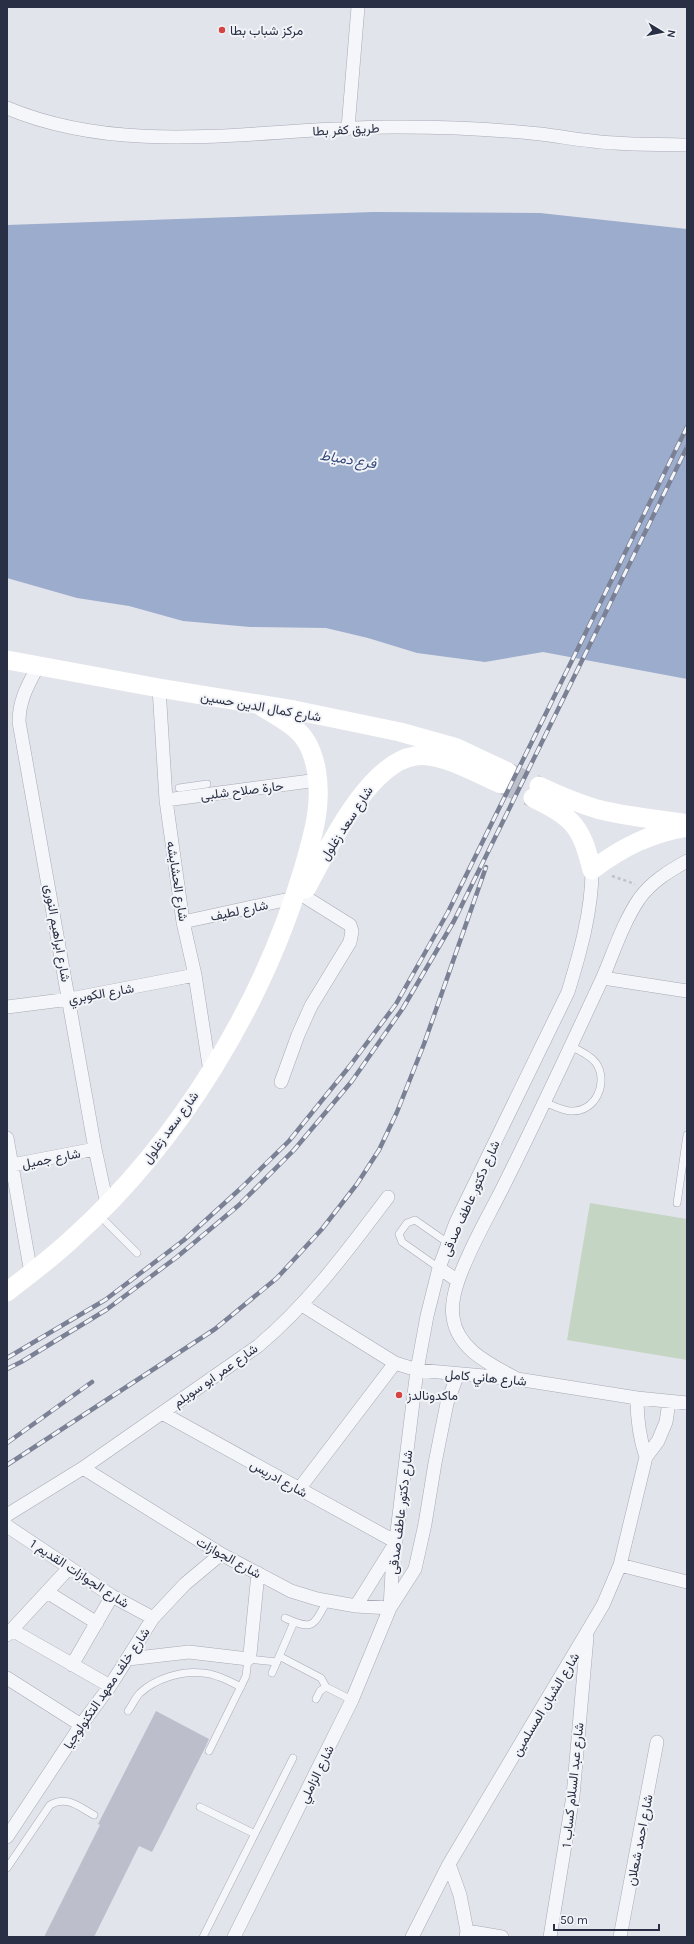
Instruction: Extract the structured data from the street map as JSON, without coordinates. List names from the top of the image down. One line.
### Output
{"streets":{"main road":["شارع كمال الدين حسين","شارع سعد زغلول","شارع دكتور عاطف صدقى"],"street":["طريق كفر بطا","حارة صلاح شلبى","شارع الحشايشه","شارع لطيف","شارع ابراهيم النورى","شارع الكوبري","شارع جميل","شارع عمر ابو سويلم","شارع هاني كامل","شارع ادريس","شارع الجوازات","شارع الجوازات القديم 1","شارع خلف معهد التكنولوجيا","شارع الشبان المسلمين","شارع الزاملي","شارع عبد السلام كساب 1","شارع احمد شعلان"]},"crossings":[["شارع كمال الدين حسين","شارع سعد زغلول"],["شارع كمال الدين حسين","شارع الحشايشه"],["شارع كمال الدين حسين","شارع ابراهيم النورى"],["حارة صلاح شلبى","شارع سعد زغلول"],["حارة صلاح شلبى","شارع الحشايشه"],["شارع سعد زغلول","شارع الحشايشه"],["شارع سعد زغلول","شارع لطيف"],["شارع سعد زغلول","شارع ابراهيم النورى"],["شارع الحشايشه","شارع لطيف"],["شارع الحشايشه","شارع الكوبري"],["شارع ابراهيم النورى","شارع الكوبري"],["شارع ابراهيم النورى","شارع جميل"],["شارع دكتور عاطف صدقى","شارع هاني كامل"],["شارع دكتور عاطف صدقى","شارع ادريس"],["شارع دكتور عاطف صدقى","شارع الجوازات"],["شارع دكتور عاطف صدقى","شارع الزاملي"],["شارع عمر ابو سويلم","شارع هاني كامل"],["شارع عمر ابو سويلم","شارع ادريس"],["شارع عمر ابو سويلم","شارع الجوازات"],["شارع هاني كامل","شارع الشبان المسلمين"],["شارع الجوازات","شارع خلف معهد التكنولوجيا"],["شارع الجوازات","شارع الزاملي"],["شارع الجوازات القديم 1","شارع خلف معهد التكنولوجيا"],["شارع الشبان المسلمين","شارع عبد السلام كساب 1"]],"water":["فرع دمياط"],"places":["مركز شباب بطا","ماكدونالدز"],"scale_bar":"50 m","north":"right"}
